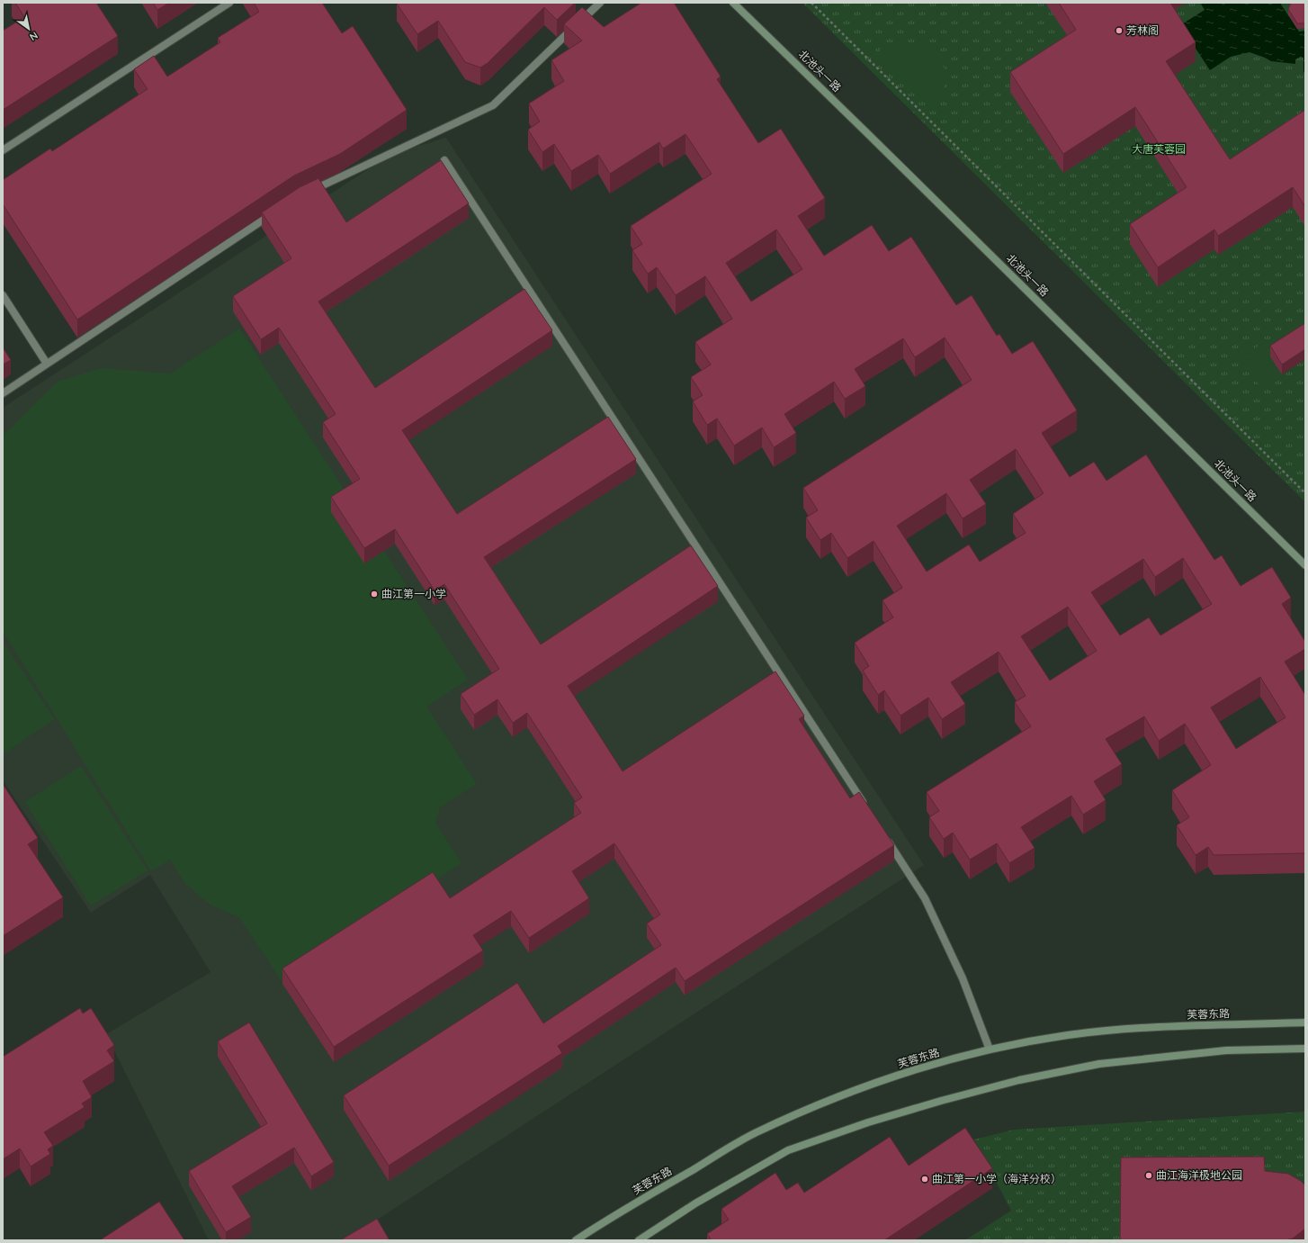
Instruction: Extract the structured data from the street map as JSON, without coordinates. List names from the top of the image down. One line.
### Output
{"streets":{"main road":["北池头一路","芙蓉东路"]},"parks":["大唐芙蓉园"],"places":["芳林阁","曲江第一小学","曲江海洋极地公园","曲江第一小学（海洋分校）"],"north":"bottom right"}
